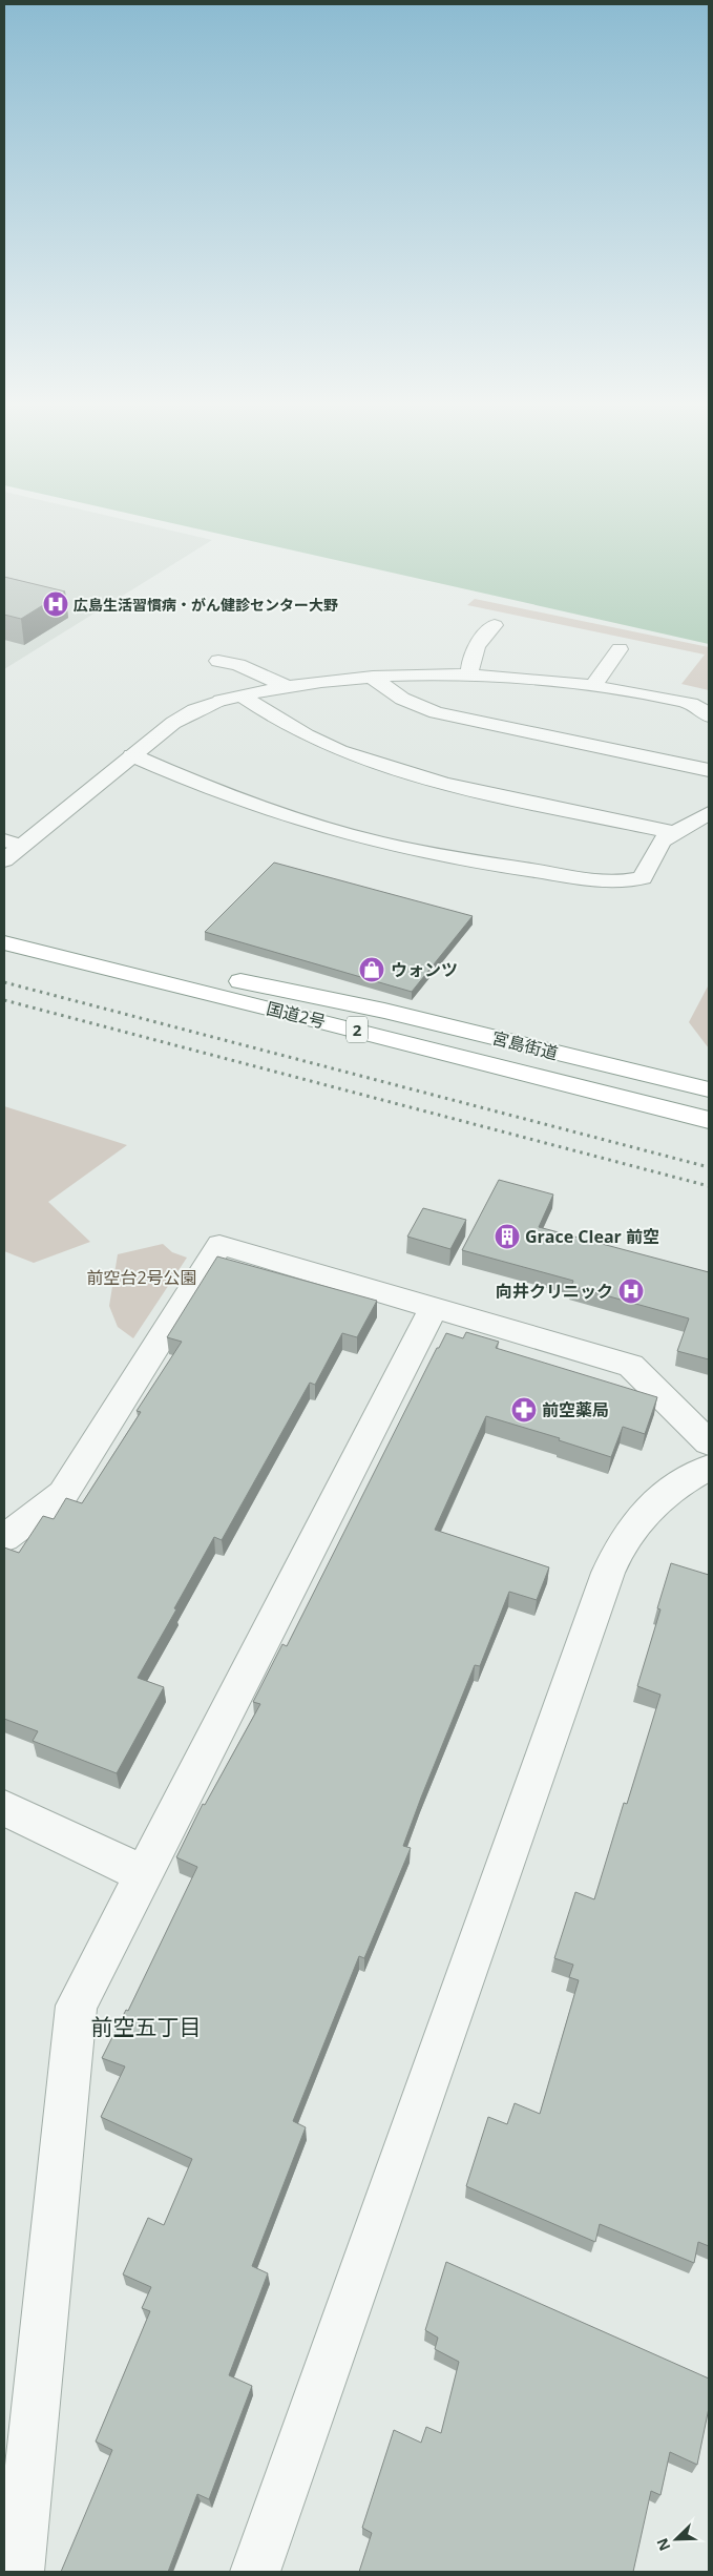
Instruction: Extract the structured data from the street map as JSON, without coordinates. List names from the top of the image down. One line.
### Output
{"streets":{"highway":["国道2号","2","宮島街道"]},"crossings":[["国道2号","宮島街道"]],"districts":["前空五丁目"],"parks":["前空台2号公園"],"places":{"hospital":["広島生活習慣病・がん健診センター大野","向井クリニック"],"shop":["ウォンツ"],"building":["Grace Clear 前空"],"pharmacy":["前空薬局"]},"north":"bottom left"}
